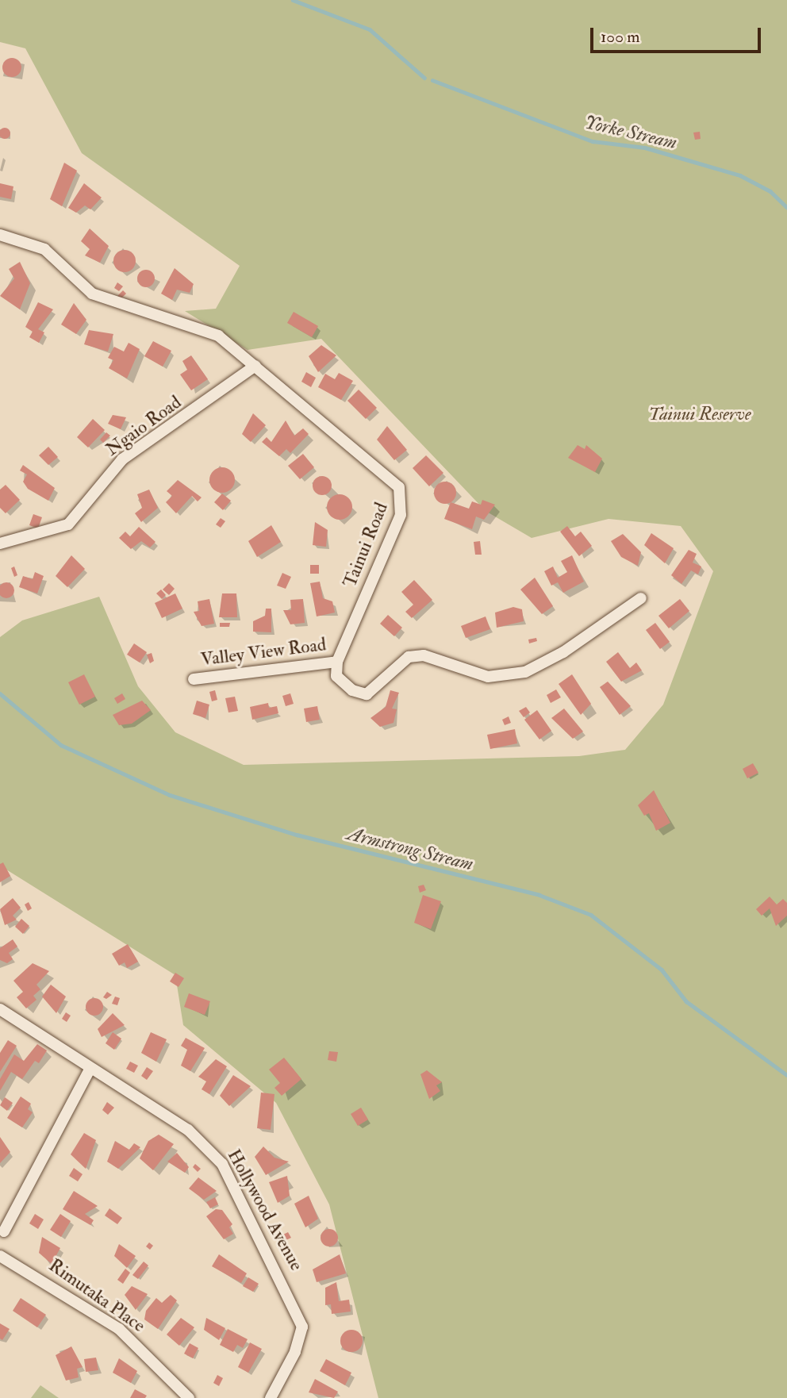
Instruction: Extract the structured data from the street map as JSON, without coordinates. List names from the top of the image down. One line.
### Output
{"streets":{"street":["Ngaio Road","Tainui Road","Valley View Road","Hollywood Avenue","Rimutaka Place"]},"crossings":[["Ngaio Road","Tainui Road"],["Tainui Road","Valley View Road"]],"water":["Yorke Stream","Armstrong Stream"],"parks":["Tainui Reserve"],"scale_bar":"100 m"}
